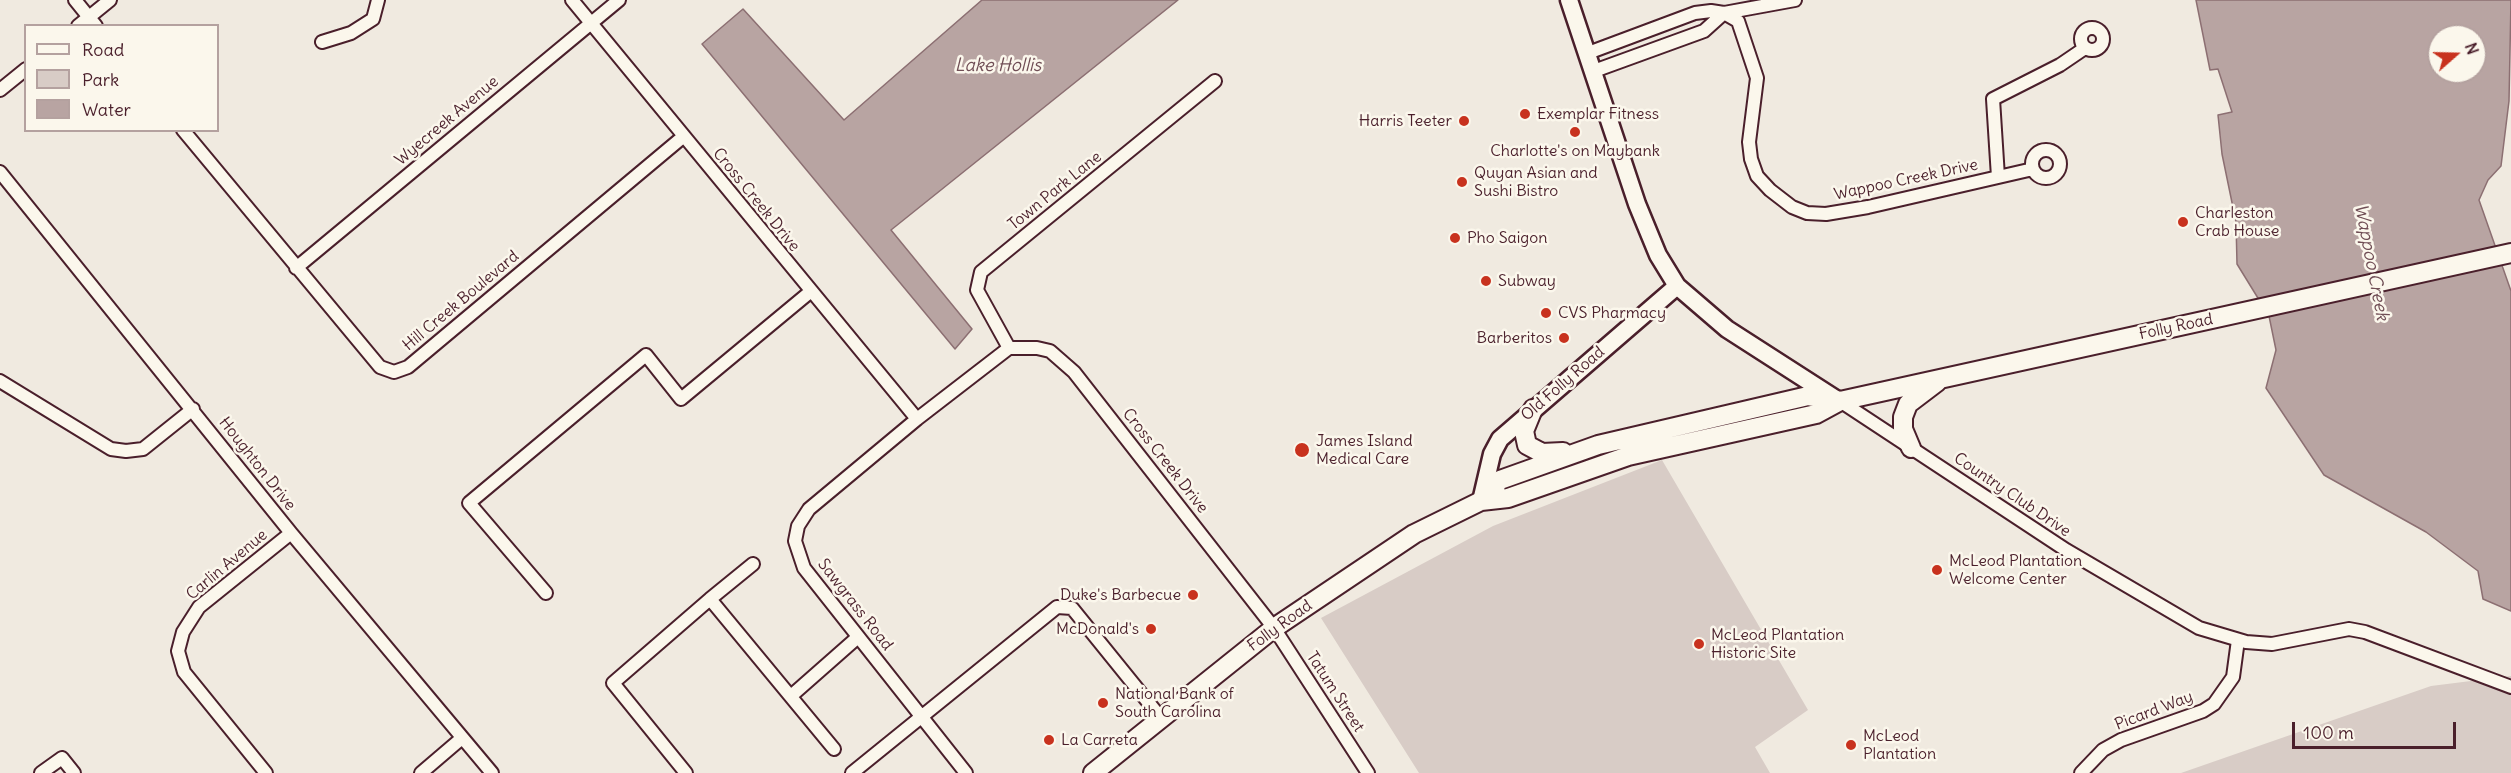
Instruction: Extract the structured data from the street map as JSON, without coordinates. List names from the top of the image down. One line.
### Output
{"streets":{"main road":["Folly Road","Old Folly Road"],"street":["Wyecreek Avenue","Wappoo Creek Drive","Town Park Lane","Cross Creek Drive","Hill Creek Boulevard","Houghton Drive","Country Club Drive","Carlin Avenue","Sawgrass Road","Tatum Street","Picard Way"]},"crossings":[["Wyecreek Avenue","Cross Creek Drive"],["Wyecreek Avenue","Hill Creek Boulevard"],["Town Park Lane","Cross Creek Drive"],["Town Park Lane","Sawgrass Road"],["Cross Creek Drive","Hill Creek Boulevard"],["Cross Creek Drive","Folly Road"],["Cross Creek Drive","Sawgrass Road"],["Cross Creek Drive","Tatum Street"],["Folly Road","Old Folly Road"],["Folly Road","Country Club Drive"],["Folly Road","Tatum Street"],["Houghton Drive","Carlin Avenue"],["Country Club Drive","Picard Way"]],"water":["Lake Hollis","Wappoo Creek"],"places":["Exemplar Fitness","Harris Teeter","Charlotte's on Maybank","Quyan Asian and Sushi Bistro","Charleston Crab House","Pho Saigon","Subway","CVS Pharmacy","Barberitos","James Island Medical Care","McLeod Plantation Welcome Center","Duke's Barbecue","McDonald's","McLeod Plantation Historic Site","National Bank of South Carolina","La Carreta","McLeod Plantation"],"legend":["Road","Park","Water"],"scale_bar":"100 m","north":"right"}
